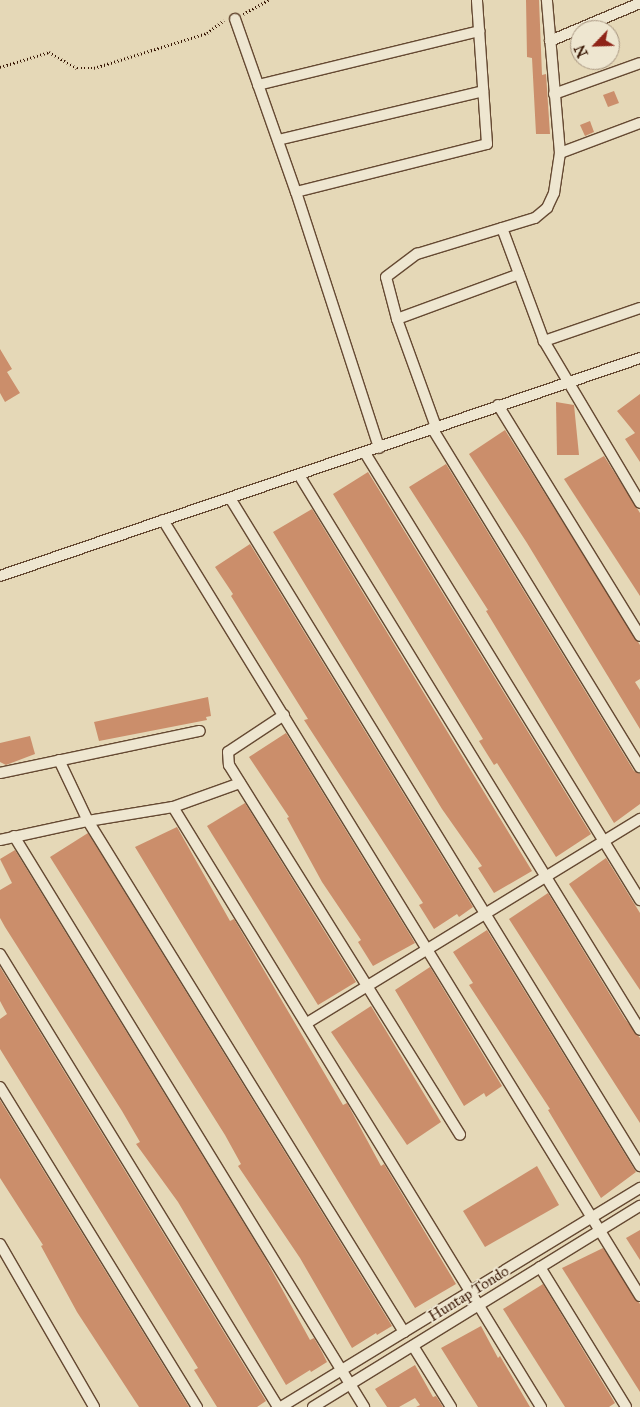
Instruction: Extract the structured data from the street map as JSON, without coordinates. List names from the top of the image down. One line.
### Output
{"streets":{"street":["Huntap Tondo"]},"north":"bottom left"}
